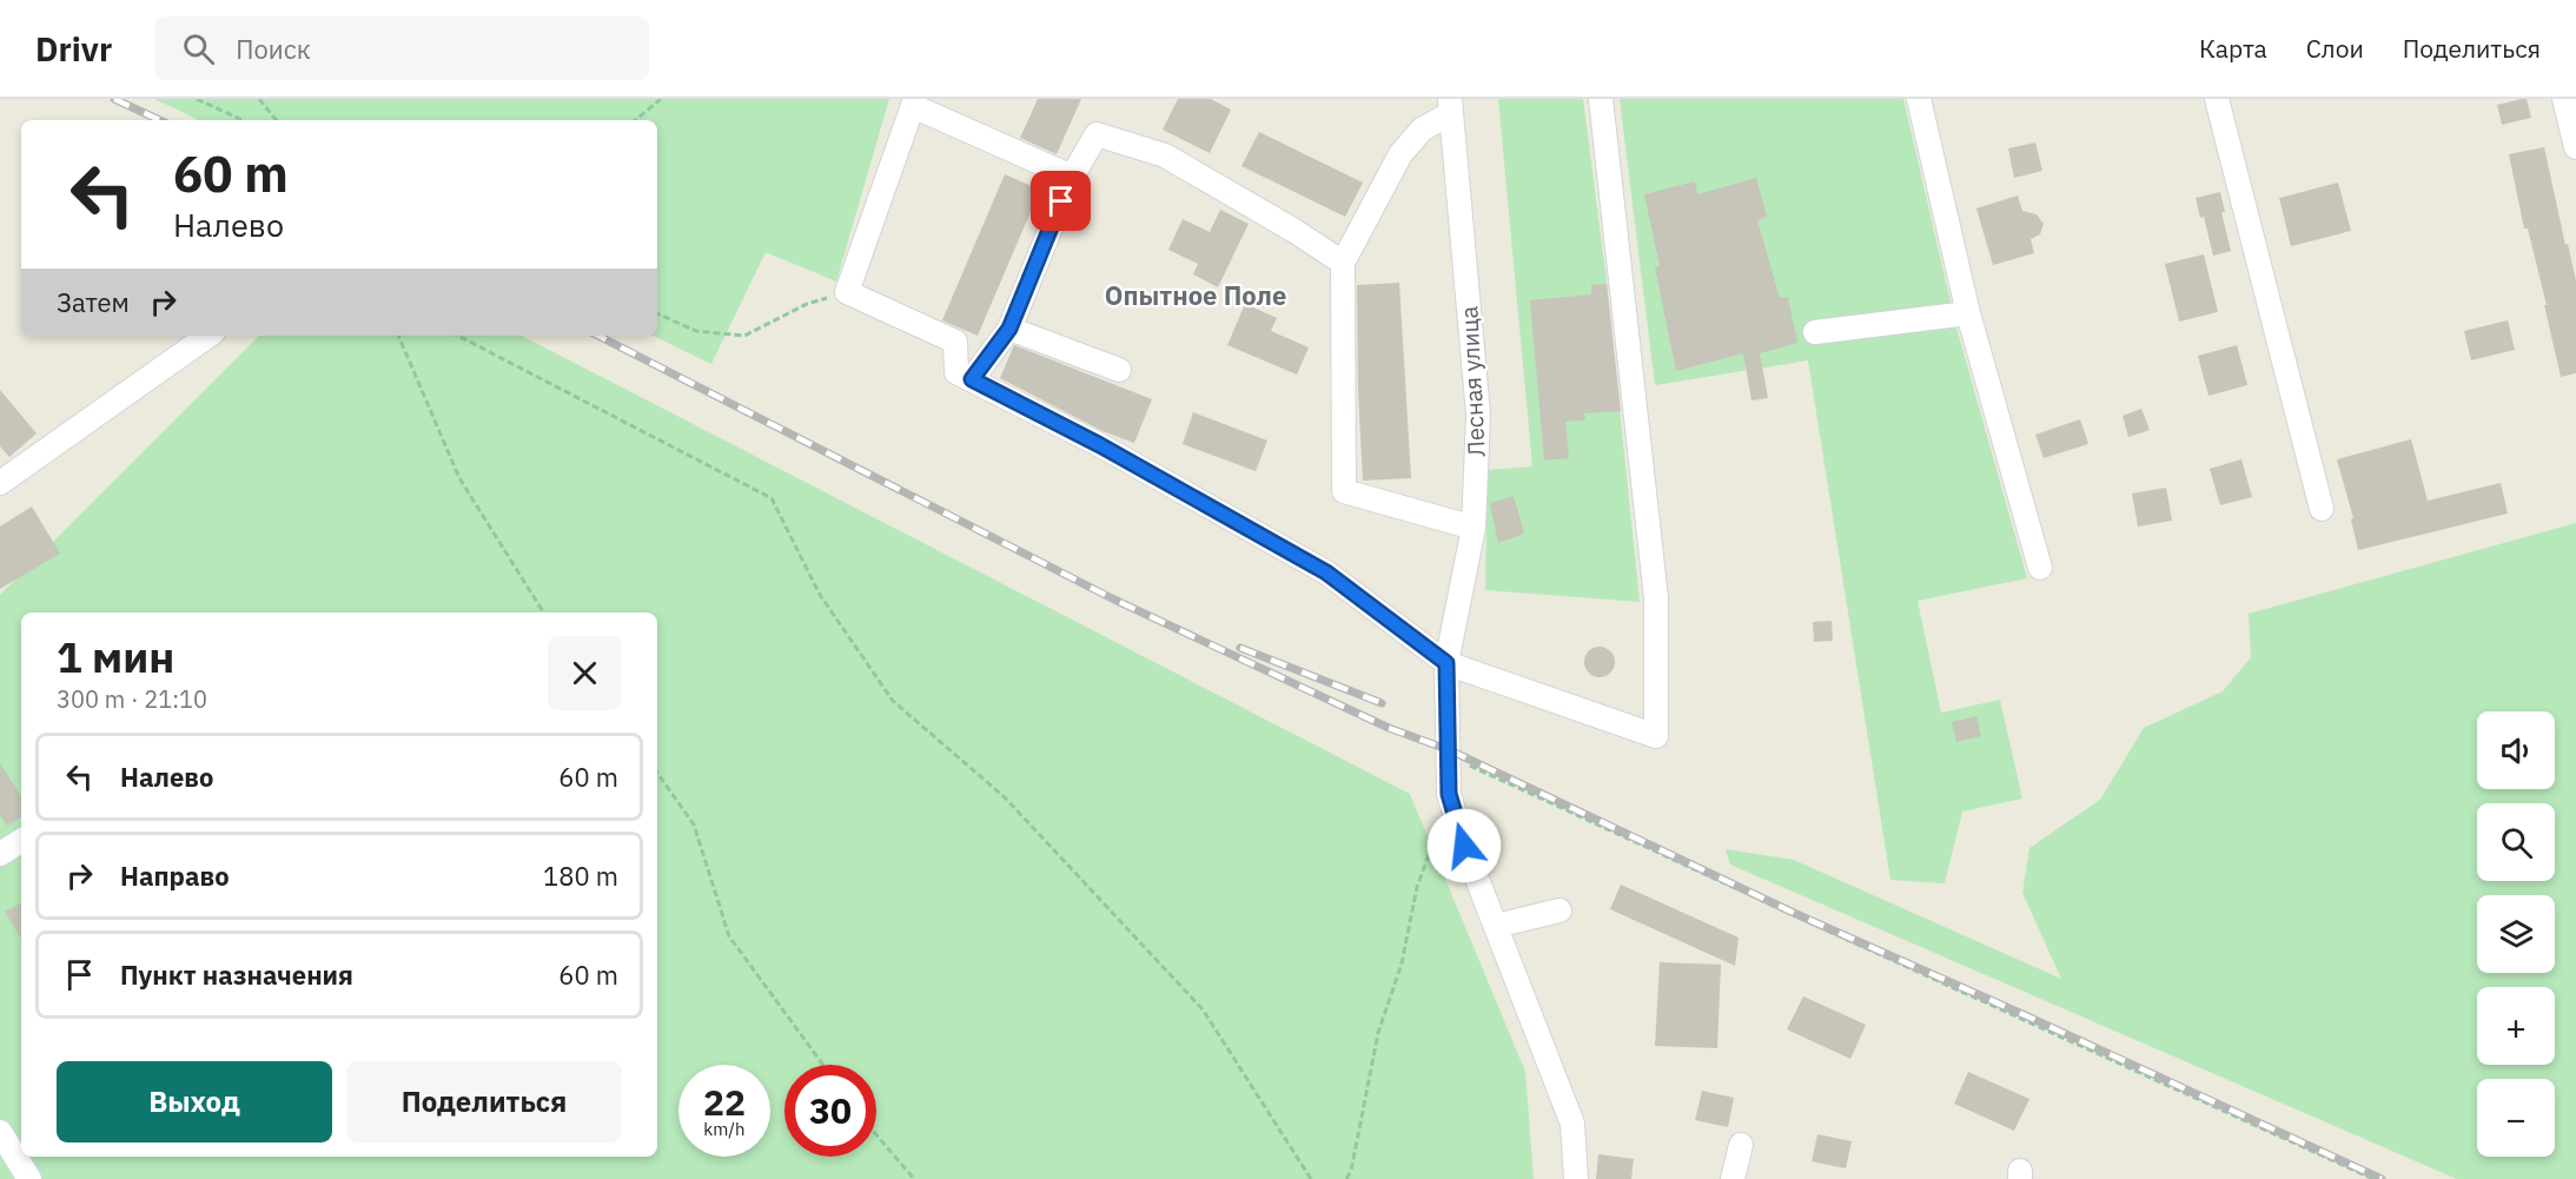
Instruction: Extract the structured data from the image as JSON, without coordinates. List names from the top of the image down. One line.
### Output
{"streets":{"street":["Лесная улица"]},"districts":["Опытное Поле"],"page":{"header":"Drivr","search":"Поиск","nav":["Карта","Слои","Поделиться"],"turn":["60 m","Налево"],"then":"Затем","heading":["1 мин","300 m · 21:10"],"map_buttons":["+","−"],"list":[{"name":"Налево","value":"60 m"},{"name":"Направо","value":"180 m"},{"name":"Пункт назначения","value":"60 m"}],"buttons":["Выход","Поделиться"],"speed":"22 km/h","limit":"30"}}
